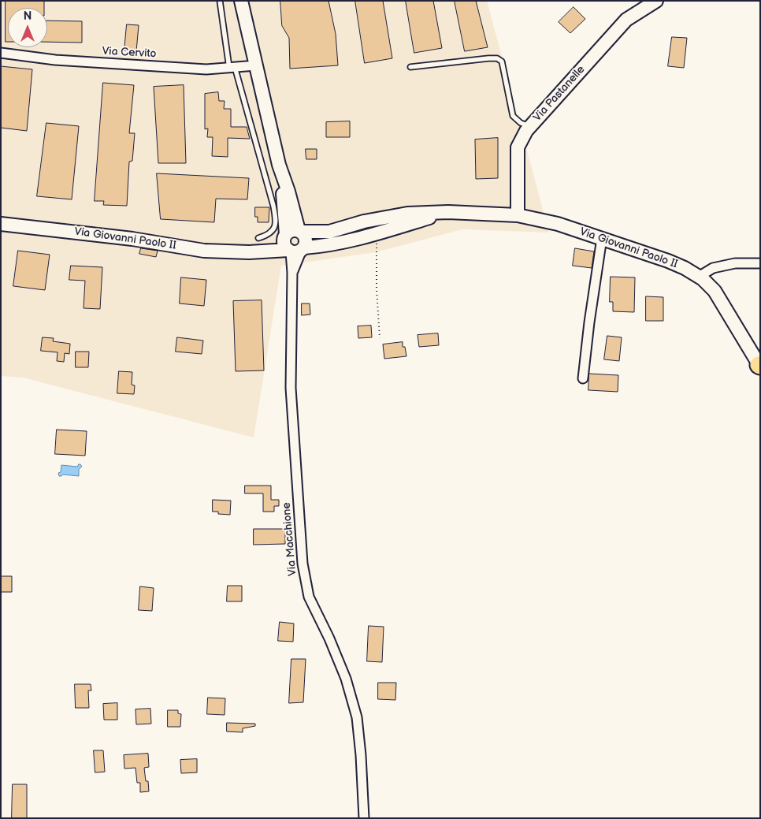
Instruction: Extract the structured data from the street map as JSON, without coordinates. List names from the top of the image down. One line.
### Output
{"streets":{"street":["Via Cervito","Via Pastanelle","Via Giovanni Paolo II","Via Macchione"]},"crossings":[["Via Pastanelle","Via Giovanni Paolo II"],["Via Giovanni Paolo II","Via Macchione"]],"north":"top"}
